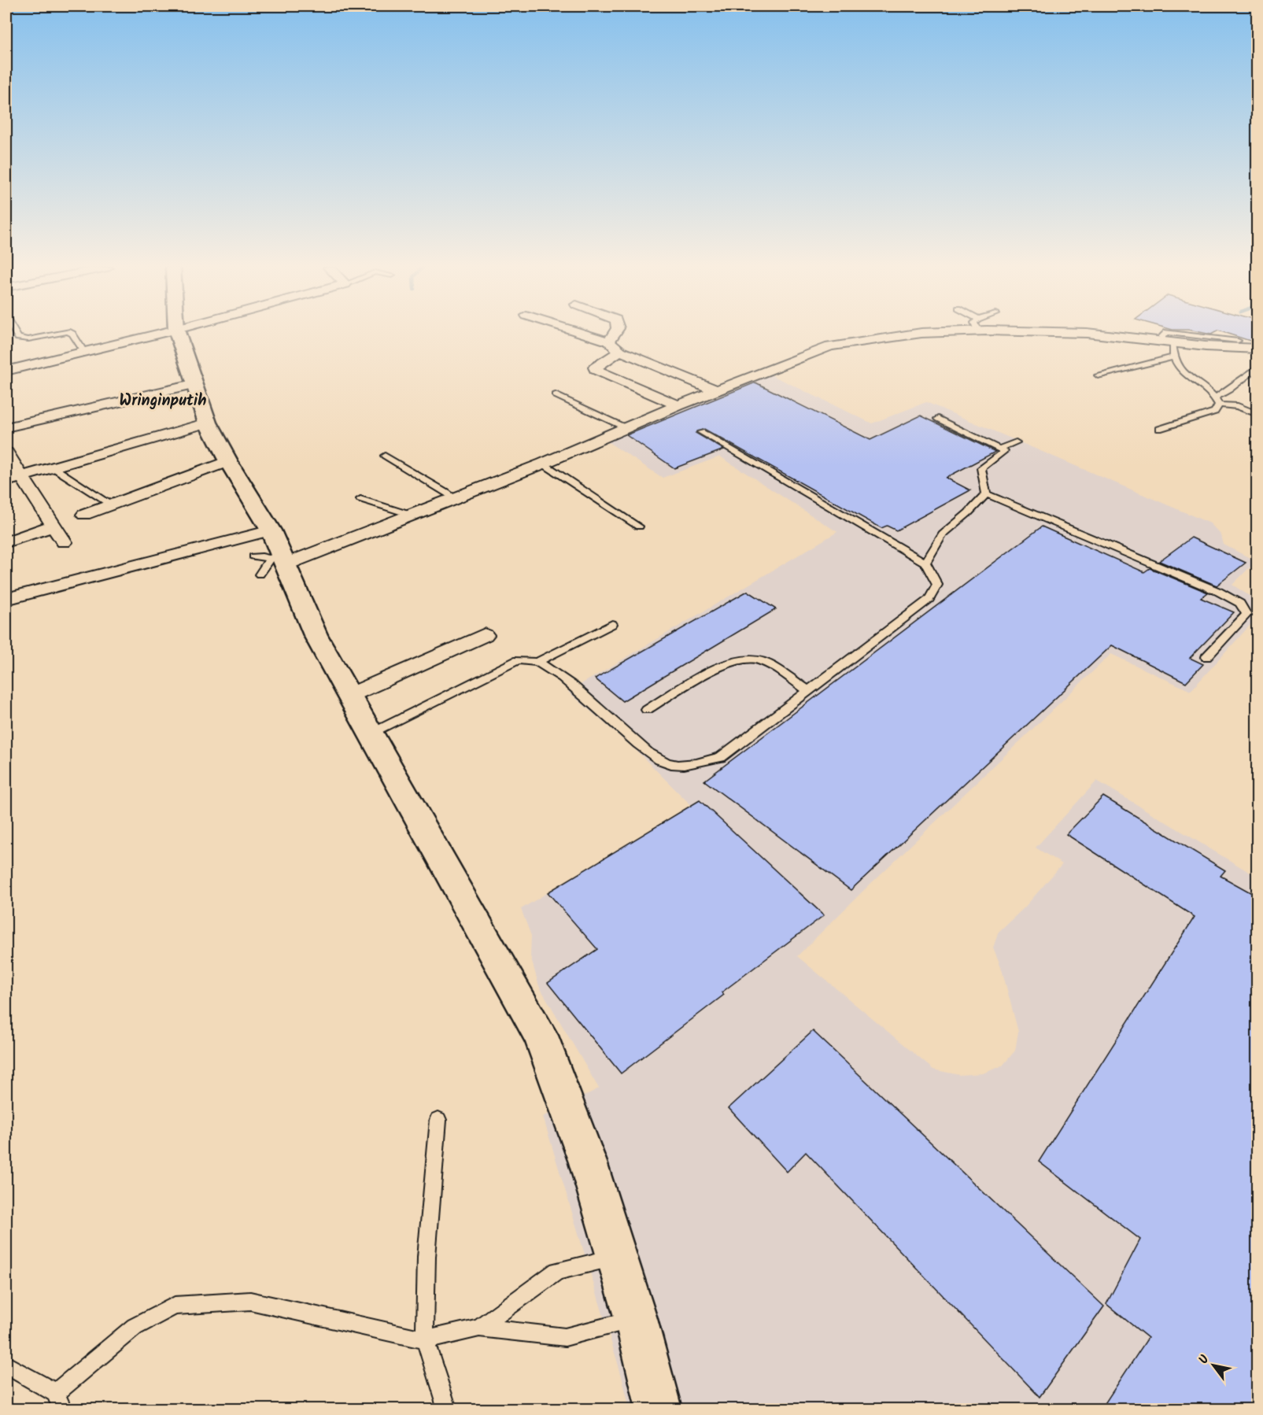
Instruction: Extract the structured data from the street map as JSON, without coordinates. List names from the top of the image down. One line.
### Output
{"districts":["Wringinputih"],"north":"top left"}
